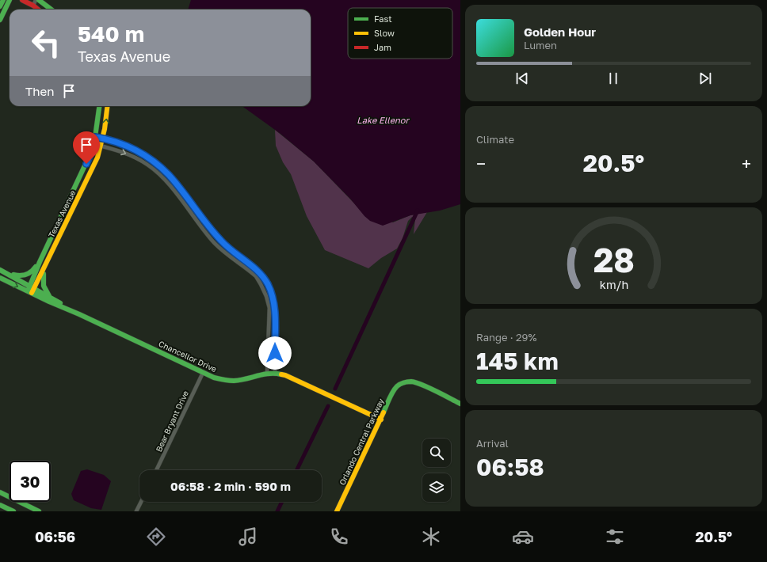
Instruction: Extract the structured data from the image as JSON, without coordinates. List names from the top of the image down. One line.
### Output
{"streets":{"main road":["Texas Avenue","Chancellor Drive","Orlando Central Parkway"],"street":["Bear Bryant Drive"]},"crossings":[["Texas Avenue","Chancellor Drive"],["Chancellor Drive","Bear Bryant Drive"],["Chancellor Drive","Orlando Central Parkway"]],"water":["Lake Ellenor"],"legend":["Fast","Slow","Jam"],"page":{"turn":["540 m","Texas Avenue"],"song":["Golden Hour","Lumen"],"then":"Then","tile":["Climate",["Range · 29%","145 km"],["Arrival","06:58"]],"heat":["−","20.5°","+"],"limit":"30","trip":"06:58 · 2 min · 590 m","tabs":["06:56","20.5°"],"gauge":["28","km/h"]}}
